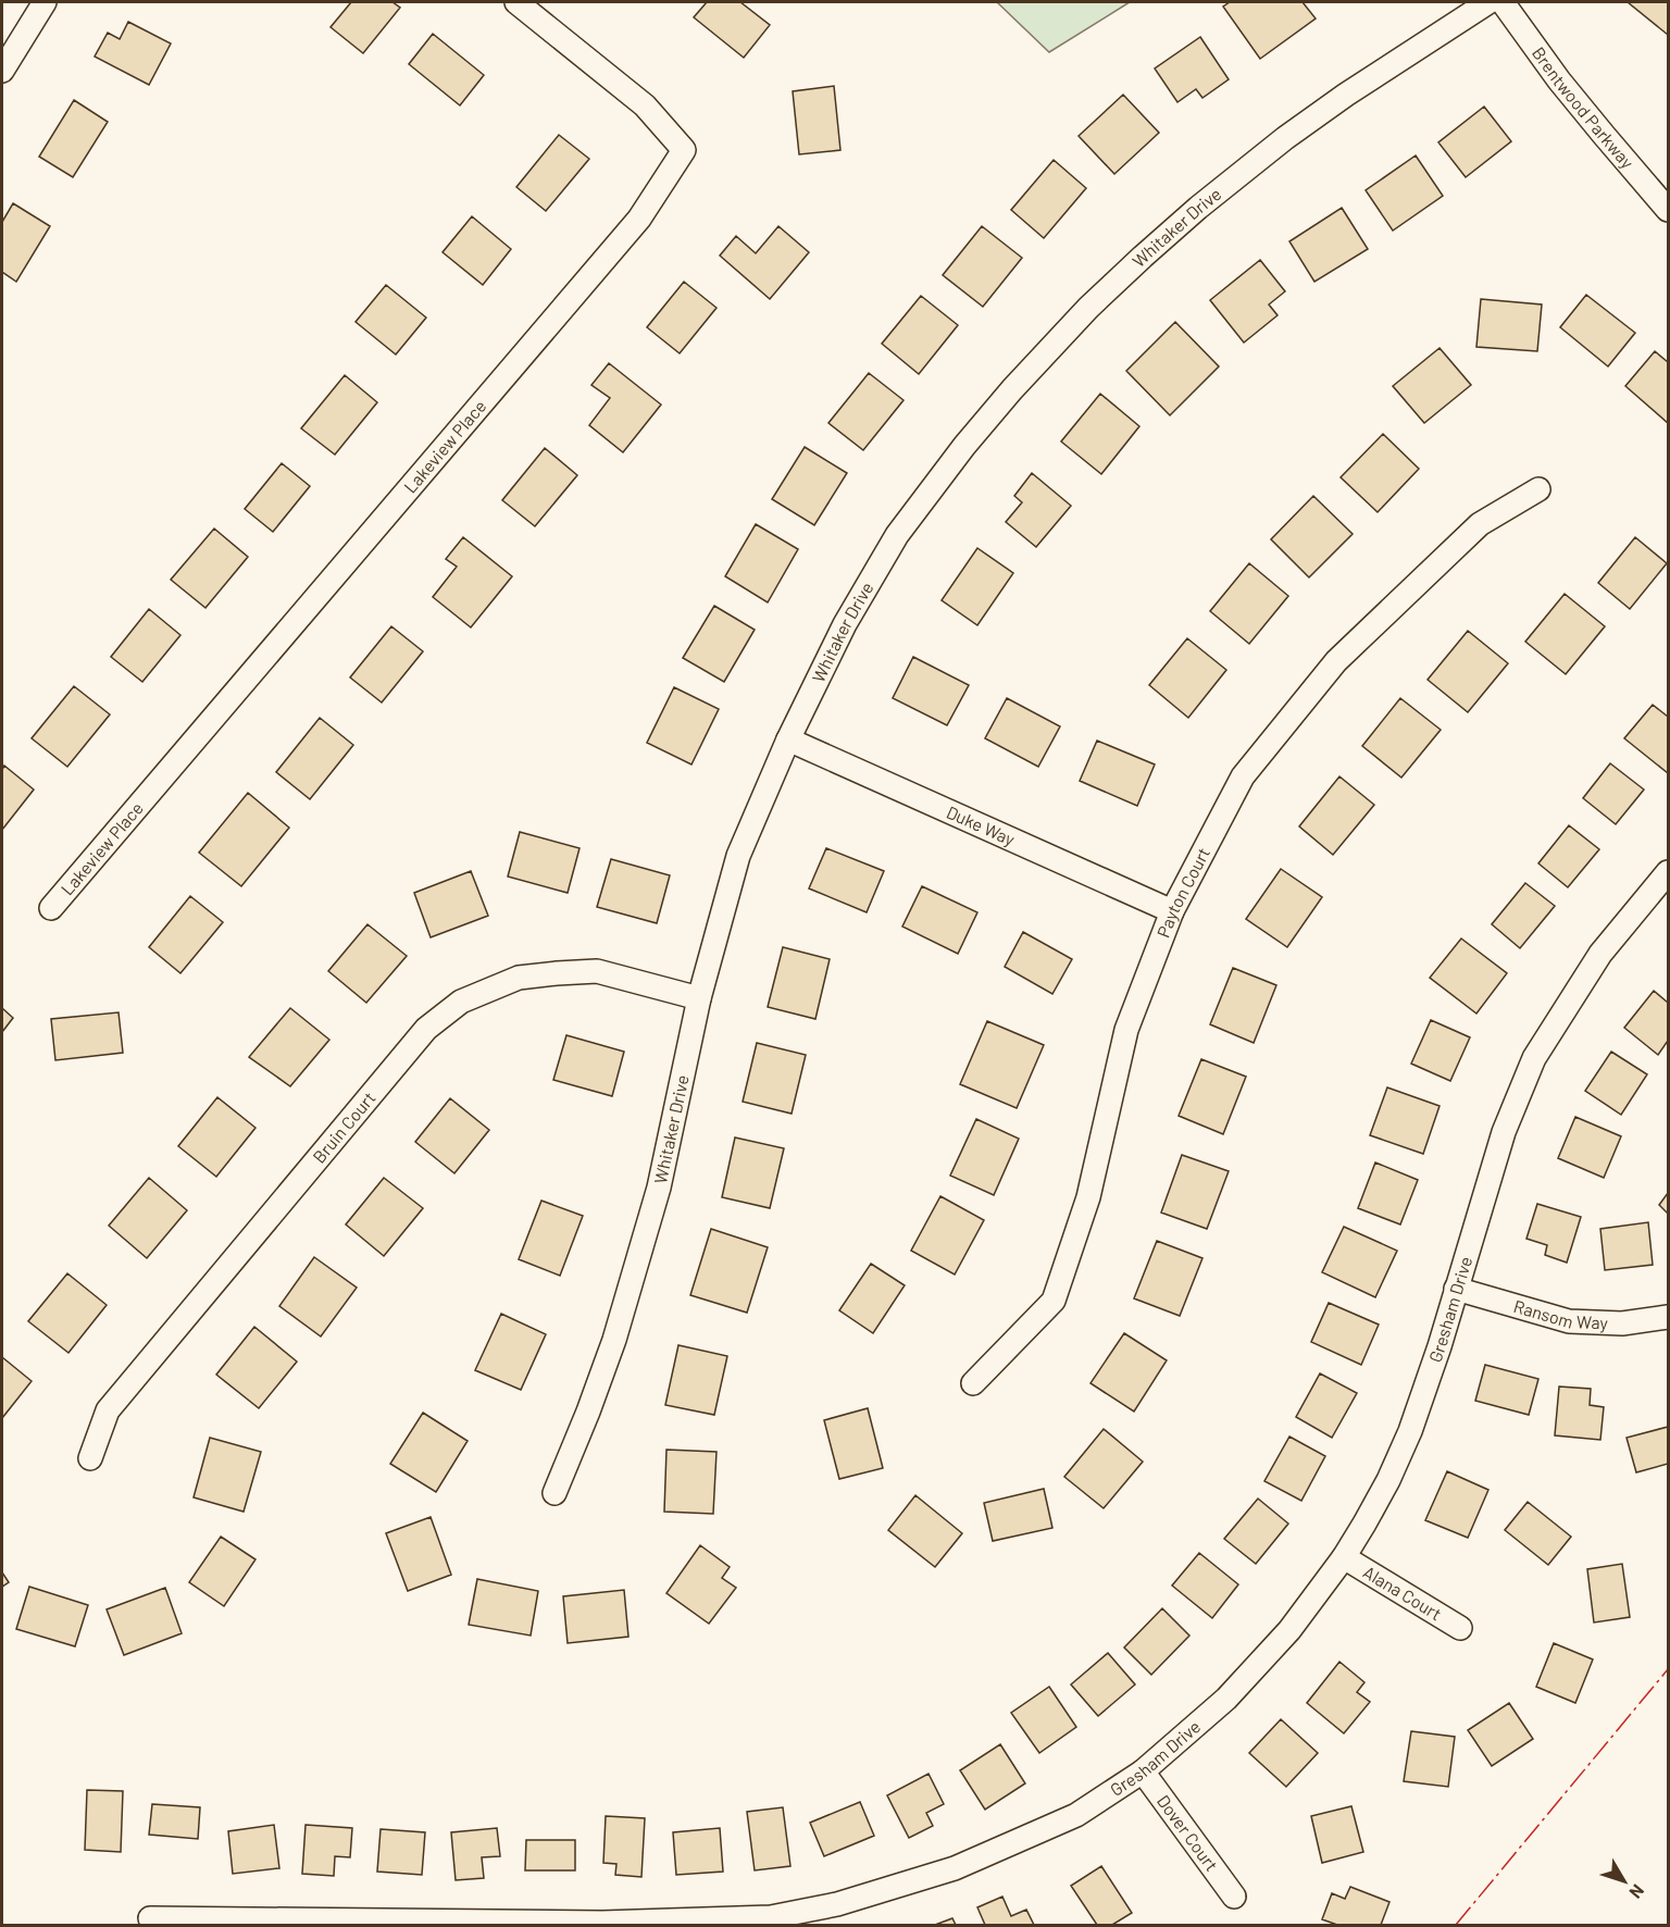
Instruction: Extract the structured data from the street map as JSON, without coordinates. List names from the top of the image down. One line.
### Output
{"streets":{"street":["Brentwood Parkway","Whitaker Drive","Lakeview Place","Duke Way","Payton Court","Bruin Court","Gresham Drive","Ransom Way","Alana Court","Dover Court"]},"crossings":[["Whitaker Drive","Duke Way"],["Whitaker Drive","Bruin Court"],["Duke Way","Payton Court"],["Gresham Drive","Ransom Way"],["Gresham Drive","Alana Court"],["Gresham Drive","Dover Court"]],"north":"bottom right"}
